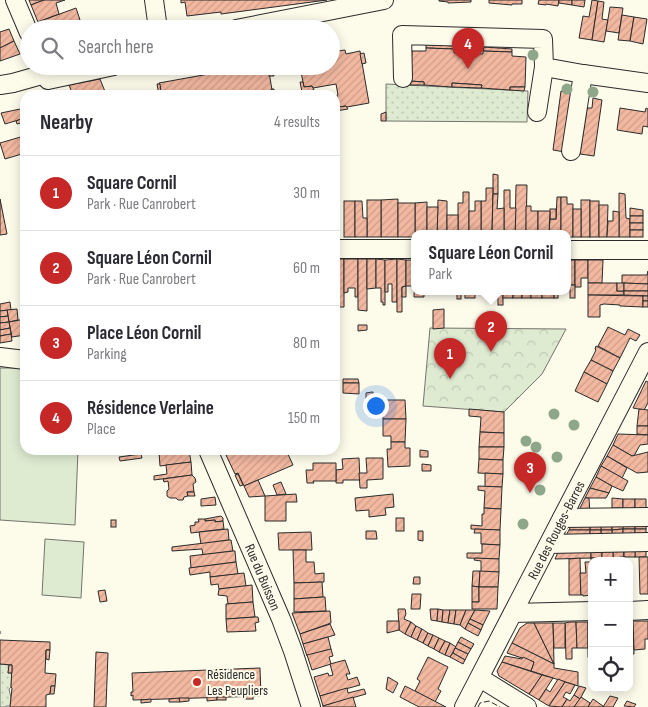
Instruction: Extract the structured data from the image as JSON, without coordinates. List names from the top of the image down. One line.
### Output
{"streets":{"street":["Rue des Rouges-Barres","Rue du Buisson"]},"places":["Résidence Les Peupliers"],"page":{"search":"Search here","pins":["4","2","1","3"],"heading":["Nearby","4 results"],"list":[{"mark":"1","name":"Square Cornil","note":"Park · Rue Canrobert","value":"30 m"},{"mark":"2","name":"Square Léon Cornil","note":"Park · Rue Canrobert","value":"60 m"},{"mark":"3","name":"Place Léon Cornil","note":"Parking","value":"80 m"},{"mark":"4","name":"Résidence Verlaine","note":"Place","value":"150 m"}],"popup":["Square Léon Cornil","Park"],"map_buttons":["+","−"]}}
